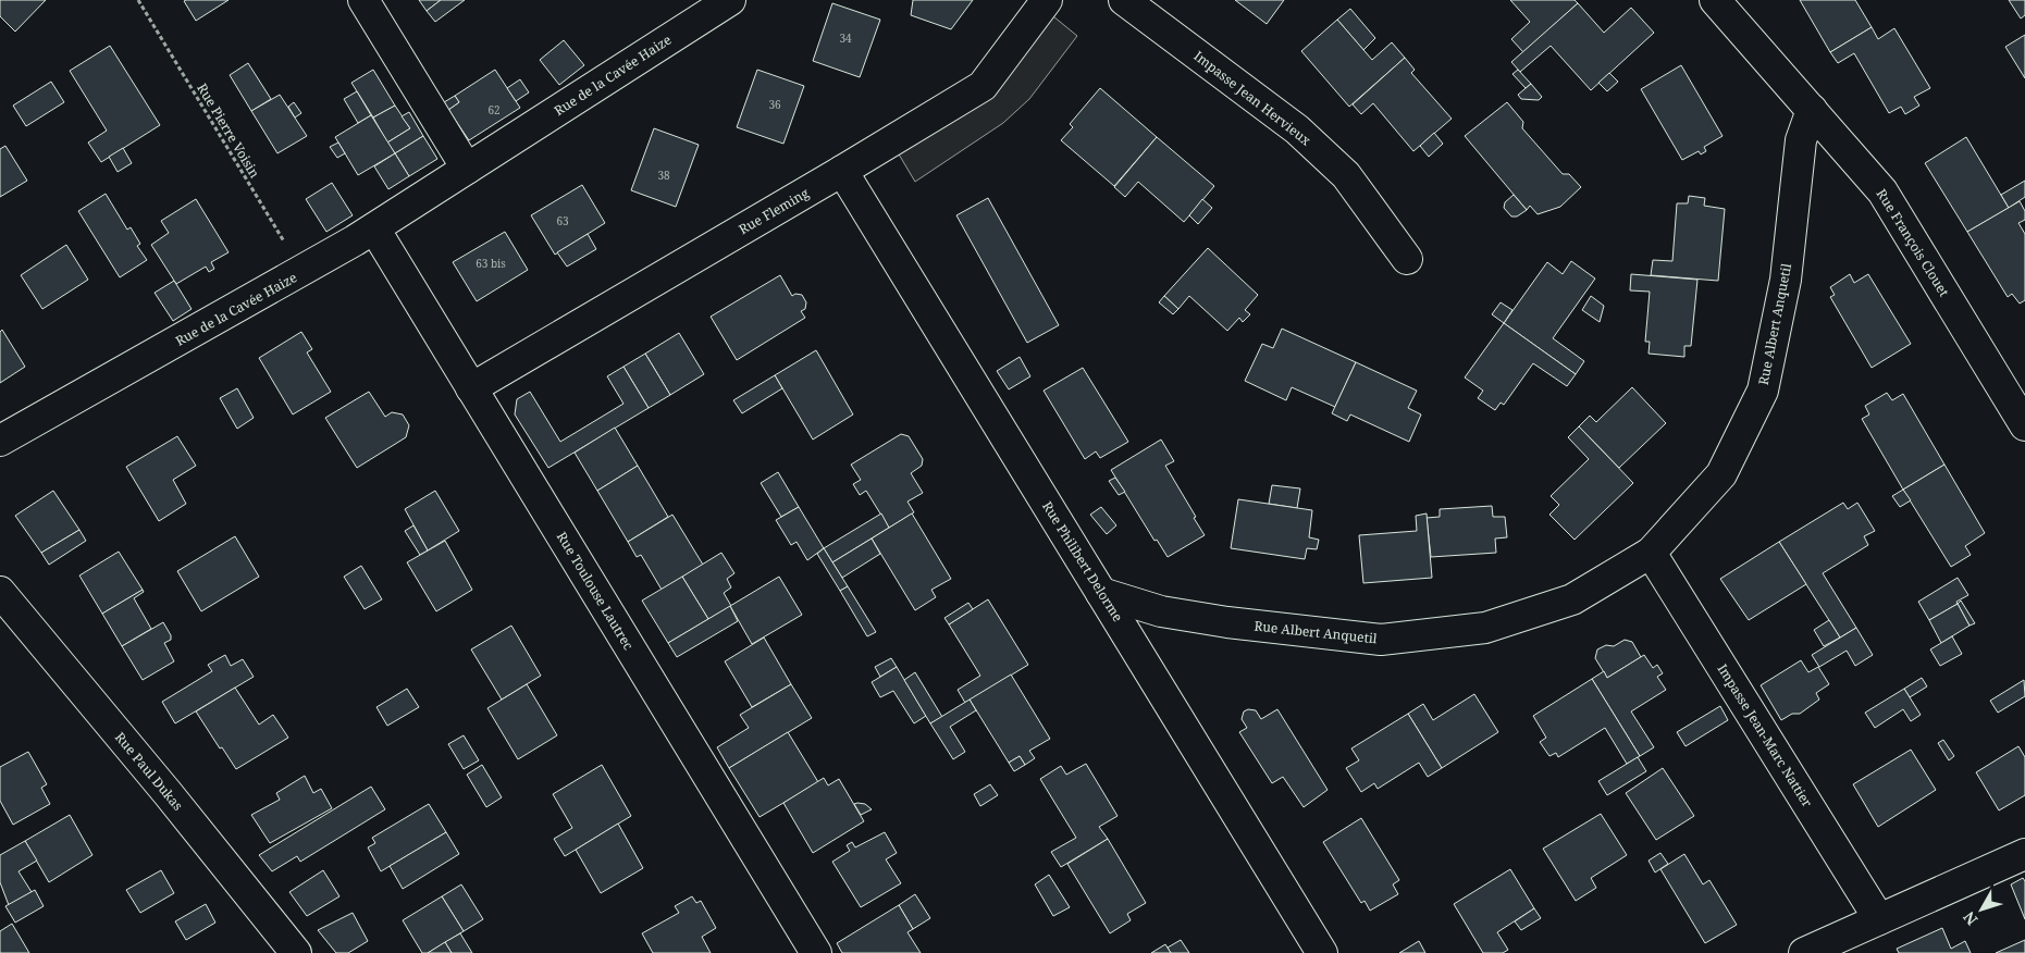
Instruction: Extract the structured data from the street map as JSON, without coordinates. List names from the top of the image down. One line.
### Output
{"streets":{"street":["Rue de la Cavée Haize","Impasse Jean Hervieux","Rue Fleming","Rue François Clouet","Rue Albert Anquetil","Rue Philibert Delorme","Rue Toulouse Lautrec","Impasse Jean-Marc Nattier","Rue Paul Dukas"],"path":["Rue Pierre Voisin"]},"crossings":[["Rue de la Cavée Haize","Rue Pierre Voisin"],["Rue de la Cavée Haize","Rue Toulouse Lautrec"],["Rue Fleming","Rue Philibert Delorme"],["Rue Fleming","Rue Toulouse Lautrec"],["Rue François Clouet","Rue Albert Anquetil"],["Rue Albert Anquetil","Rue Philibert Delorme"],["Rue Albert Anquetil","Impasse Jean-Marc Nattier"]],"house_numbers":["34","36","62","38","63","63 bis"],"north":"bottom left"}
